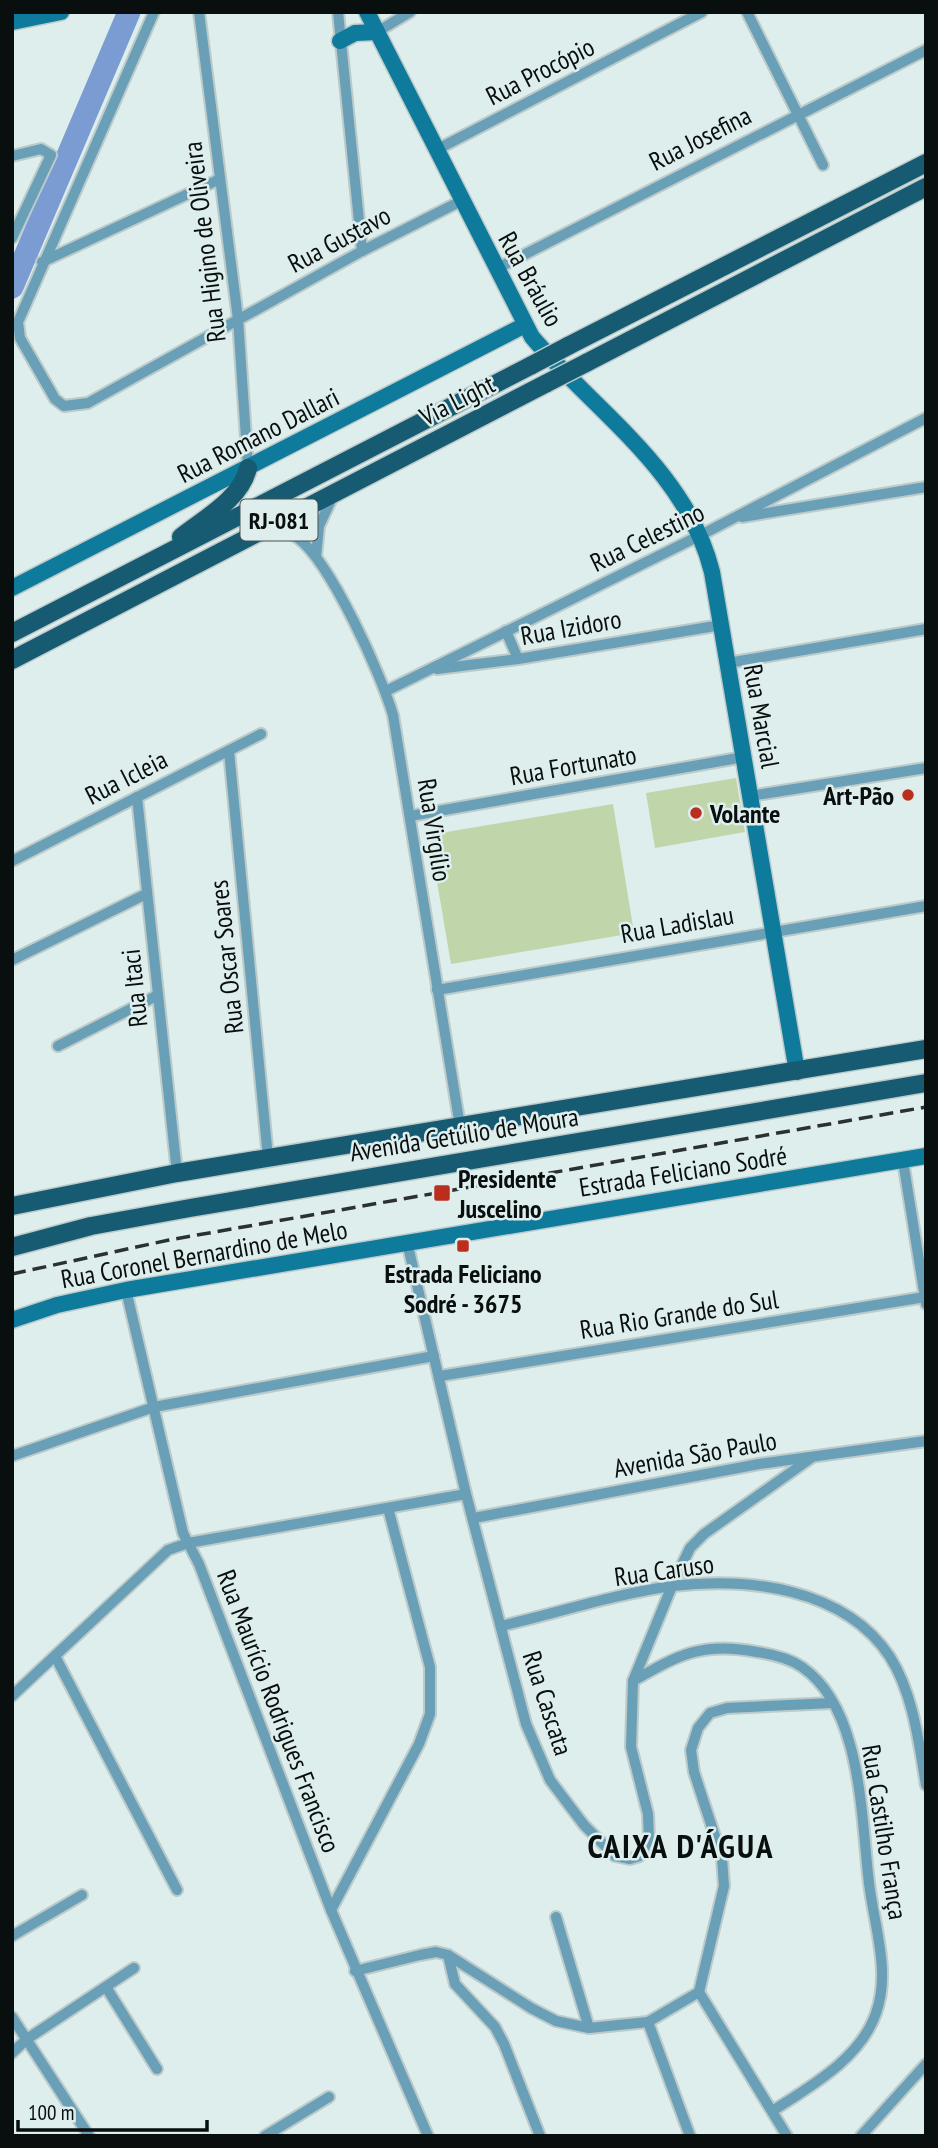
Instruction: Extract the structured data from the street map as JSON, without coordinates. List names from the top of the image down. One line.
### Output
{"streets":{"main road":["Via Light","RJ-081","Avenida Getúlio de Moura"],"street":["Rua Procópio","Rua Josefina","Rua Gustavo","Rua Higino de Oliveira","Rua Bráulio","Rua Romano Dallari","Rua Celestino","Rua Izidoro","Rua Marcial","Rua Fortunato","Rua Icleia","Rua Virgílio","Rua Ladislau","Rua Oscar Soares","Rua Itaci","Estrada Feliciano Sodré","Rua Coronel Bernardino de Melo","Rua Rio Grande do Sul","Avenida São Paulo","Rua Caruso","Rua Cascata","Rua Maurício Rodrigues Francisco","Rua Castilho França"]},"crossings":[["Rua Procópio","Rua Bráulio"],["Rua Josefina","Rua Bráulio"],["Rua Gustavo","Rua Higino de Oliveira"],["Rua Gustavo","Rua Bráulio"],["Rua Higino de Oliveira","Rua Romano Dallari"],["Rua Bráulio","Rua Romano Dallari"],["Rua Bráulio","Rua Celestino"],["Rua Bráulio","Rua Marcial"],["Via Light","Rua Virgílio"],["Rua Celestino","Rua Izidoro"],["Rua Celestino","Rua Marcial"],["Rua Celestino","Rua Virgílio"],["Rua Izidoro","Rua Marcial"],["Rua Marcial","Rua Fortunato"],["Rua Marcial","Rua Ladislau"],["Rua Marcial","Avenida Getúlio de Moura"],["Rua Fortunato","Rua Virgílio"],["Rua Icleia","Rua Oscar Soares"],["Rua Icleia","Rua Itaci"],["Rua Virgílio","Rua Ladislau"],["Rua Virgílio","Avenida Getúlio de Moura"],["Rua Oscar Soares","Avenida Getúlio de Moura"],["Rua Itaci","Avenida Getúlio de Moura"],["Estrada Feliciano Sodré","Rua Coronel Bernardino de Melo"],["Estrada Feliciano Sodré","Rua Cascata"],["Rua Coronel Bernardino de Melo","Rua Cascata"],["Rua Coronel Bernardino de Melo","Rua Maurício Rodrigues Francisco"],["Rua Rio Grande do Sul","Rua Cascata"],["Avenida São Paulo","Rua Cascata"],["Rua Caruso","Rua Cascata"],["Rua Cascata","Rua Castilho França"]],"districts":["CAIXA D'ÁGUA"],"places":{"other":["Art-Pão","Volante"],"transit":["Presidente Juscelino","Estrada Feliciano Sodré - 3675"]},"scale_bar":"100 m"}
